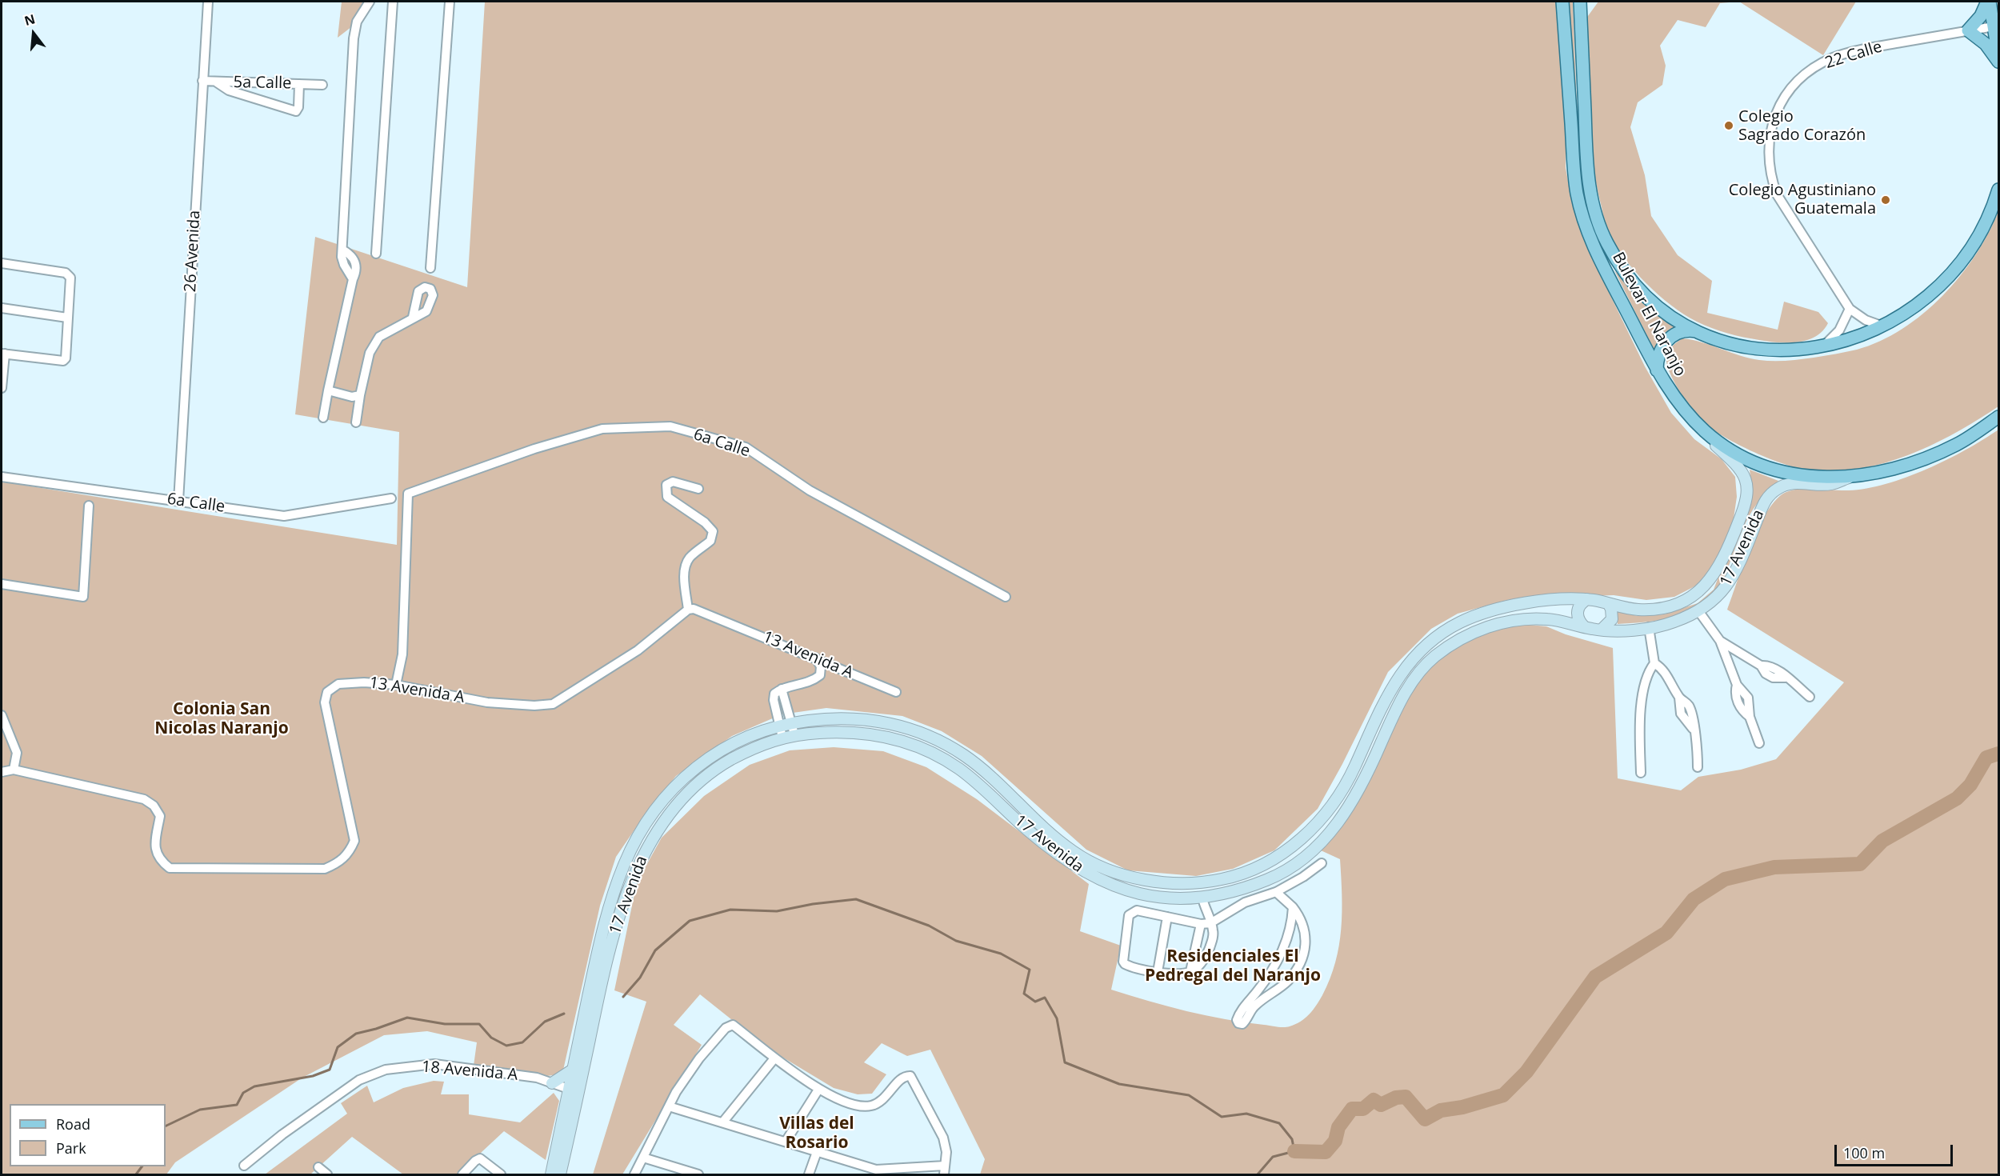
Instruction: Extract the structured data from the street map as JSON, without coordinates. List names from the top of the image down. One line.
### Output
{"streets":{"main road":["Bulevar El Naranjo","17 Avenida"],"street":["22 Calle","5a Calle","26 Avenida","6a Calle","13 Avenida A","18 Avenida A"]},"crossings":[["22 Calle","Bulevar El Naranjo"],["5a Calle","26 Avenida"],["26 Avenida","6a Calle"],["Bulevar El Naranjo","17 Avenida"],["6a Calle","13 Avenida A"],["17 Avenida","18 Avenida A"]],"districts":["Colonia San Nicolas Naranjo","Residenciales El Pedregal del Naranjo","Villas del Rosario"],"places":["Colegio Sagrado Corazón","Colegio Agustiniano Guatemala"],"legend":["Road","Park"],"scale_bar":"100 m","north":"top"}
